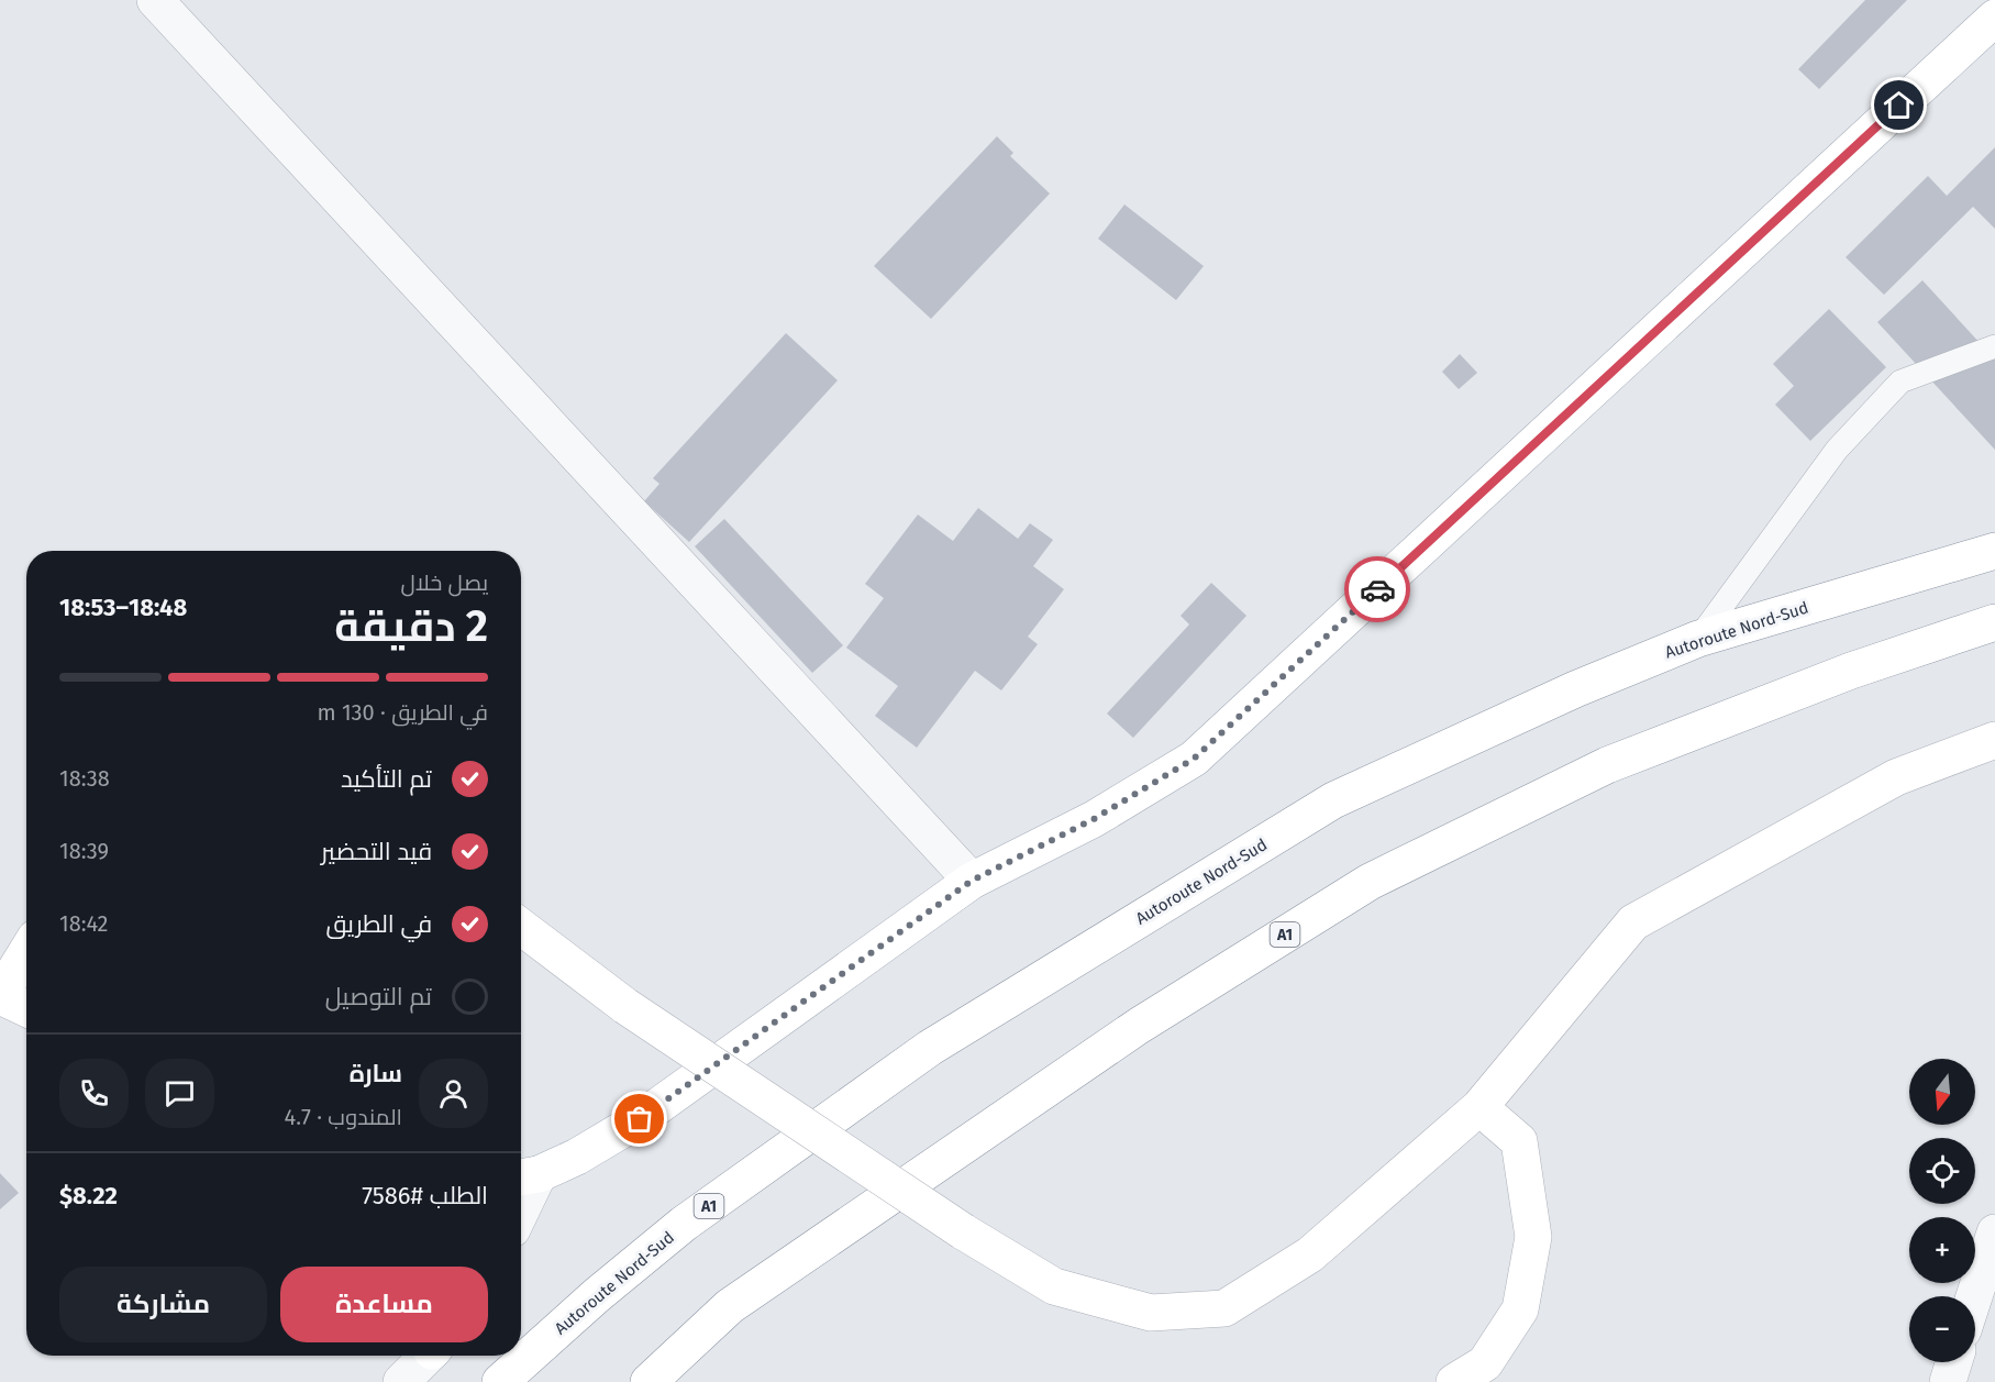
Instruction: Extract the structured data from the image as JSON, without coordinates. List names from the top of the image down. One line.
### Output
{"streets":{"main road":["Autoroute Nord-Sud","A1"]},"north":"bottom","page":{"heading":["2 دقيقة","يصل خلال","18:48–18:53"],"panel":["سارة","المندوب · 4.7","الطلب #7586","$8.22"],"bar":"في الطريق · 130 m","list":[["تم التأكيد","18:38"],["قيد التحضير","18:39"],["في الطريق","18:42"],"تم التوصيل"],"map_buttons":["+","−"],"buttons":["مساعدة","مشاركة"]}}
